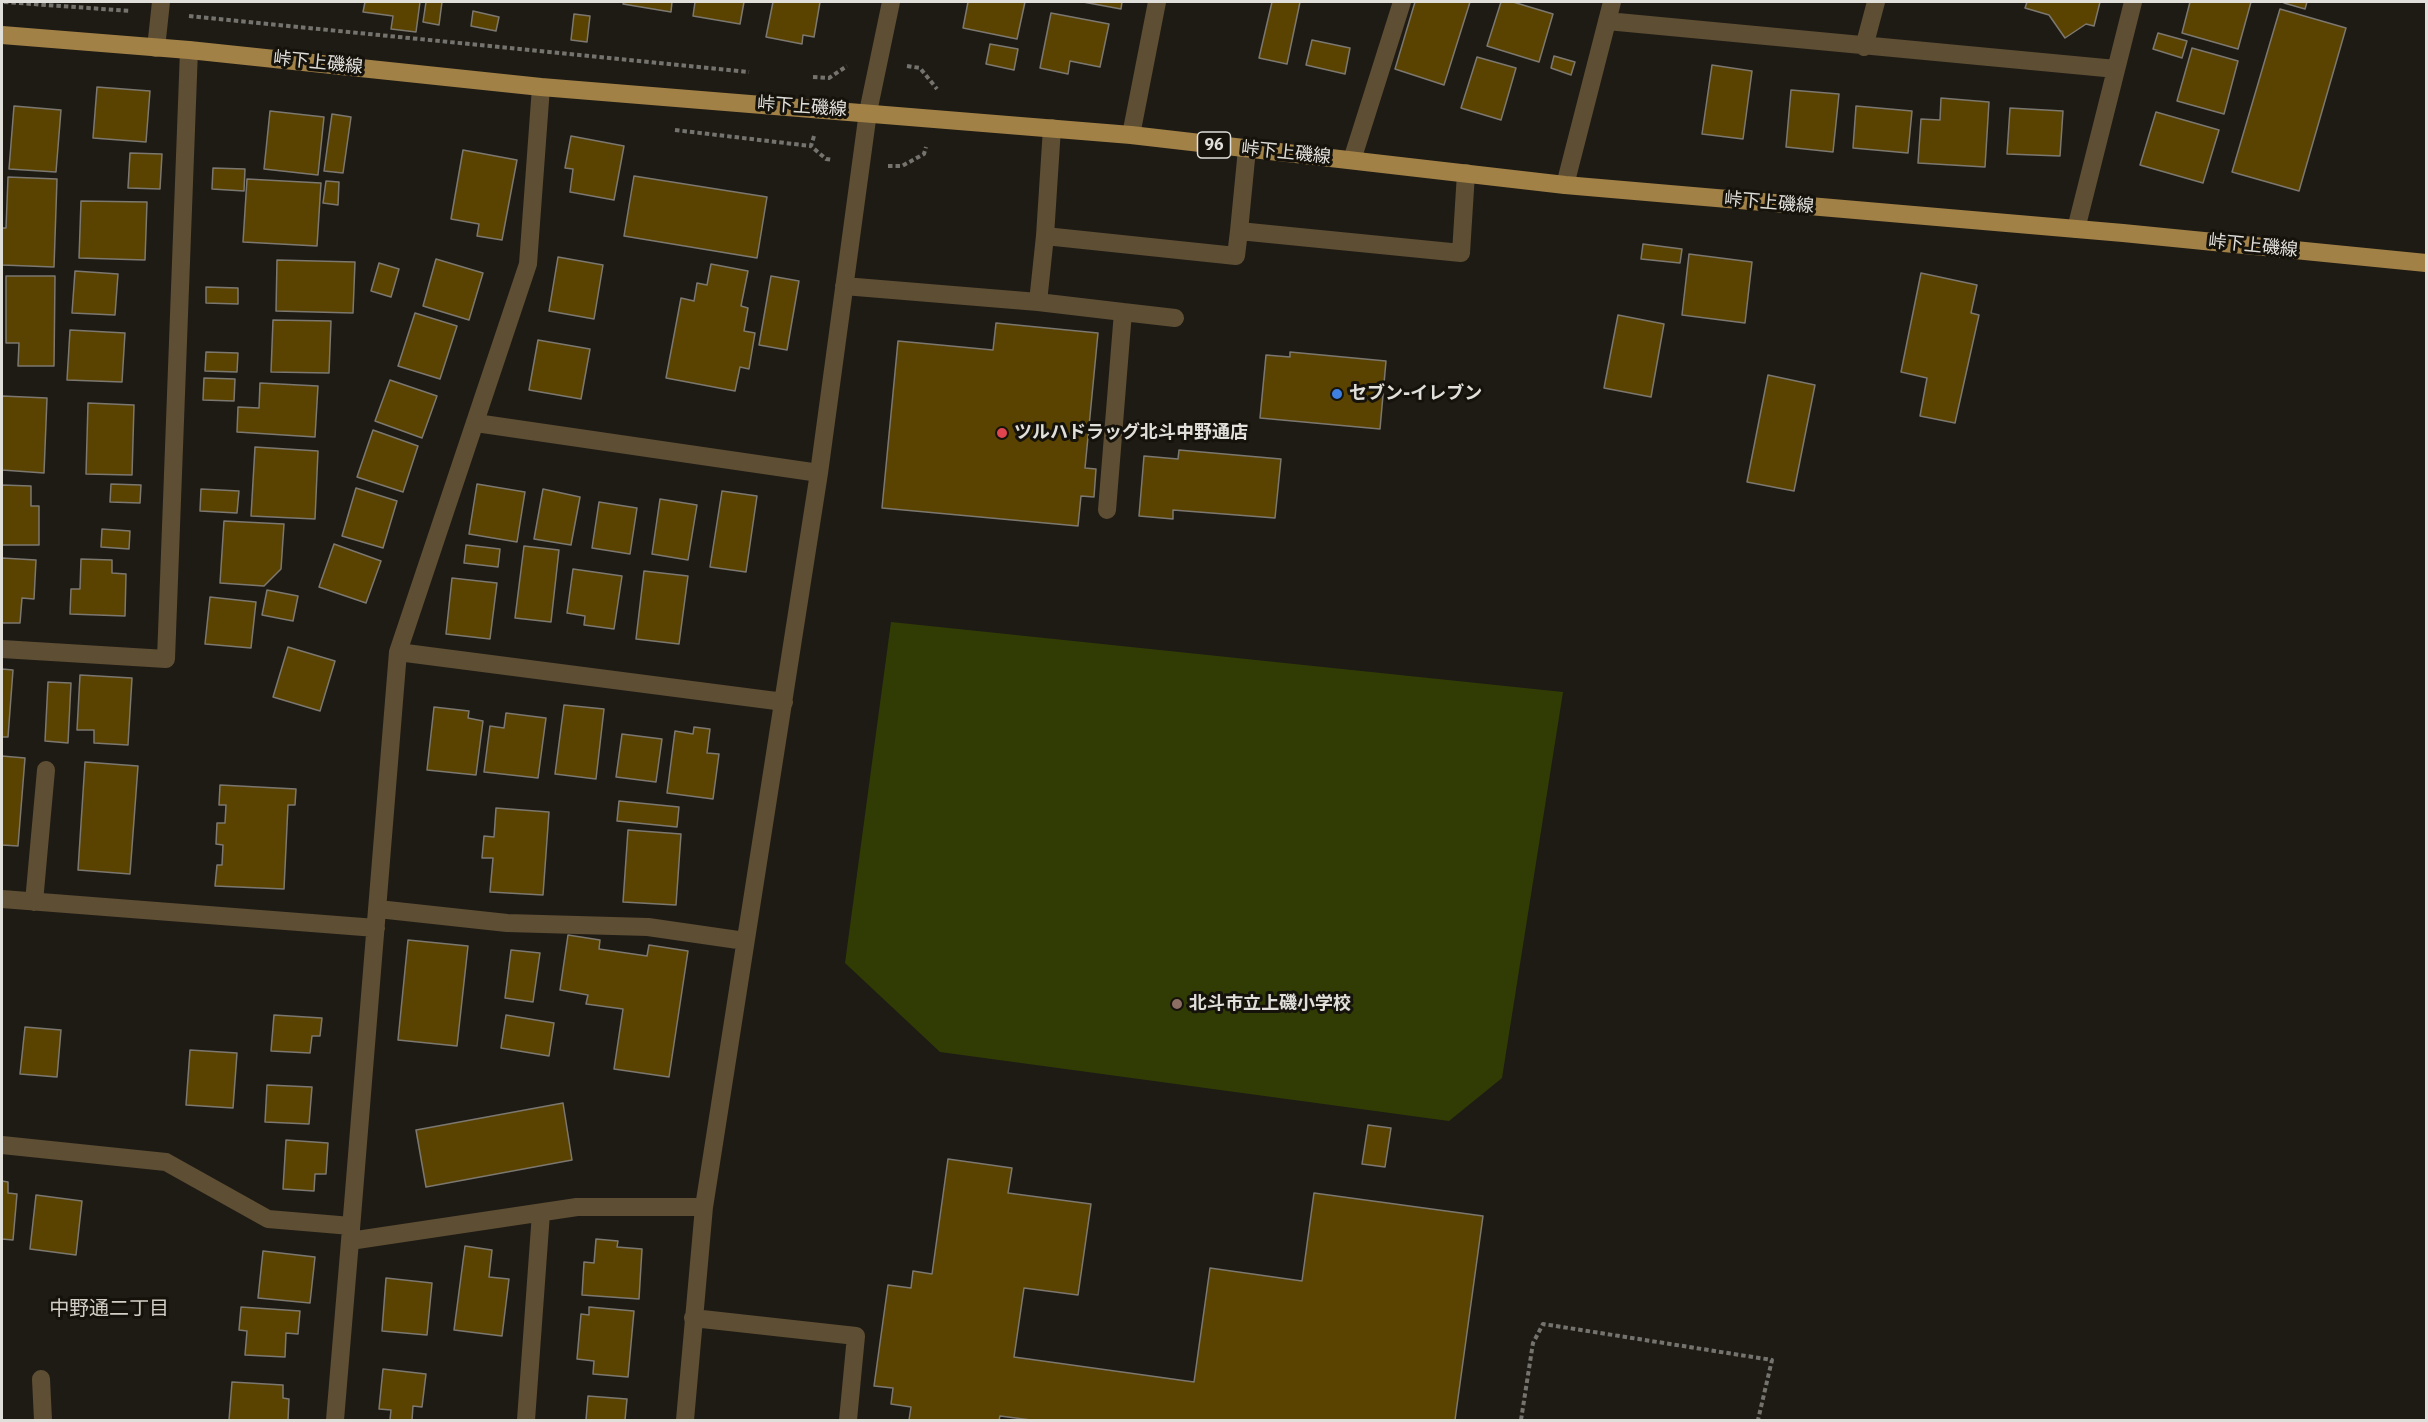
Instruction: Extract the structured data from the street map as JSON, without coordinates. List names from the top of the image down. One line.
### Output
{"streets":{"main road":["峠下上磯線","96"]},"districts":["中野通二丁目"],"places":["セブン-イレブン","ツルハドラッグ北斗中野通店","北斗市立上磯小学校"]}
